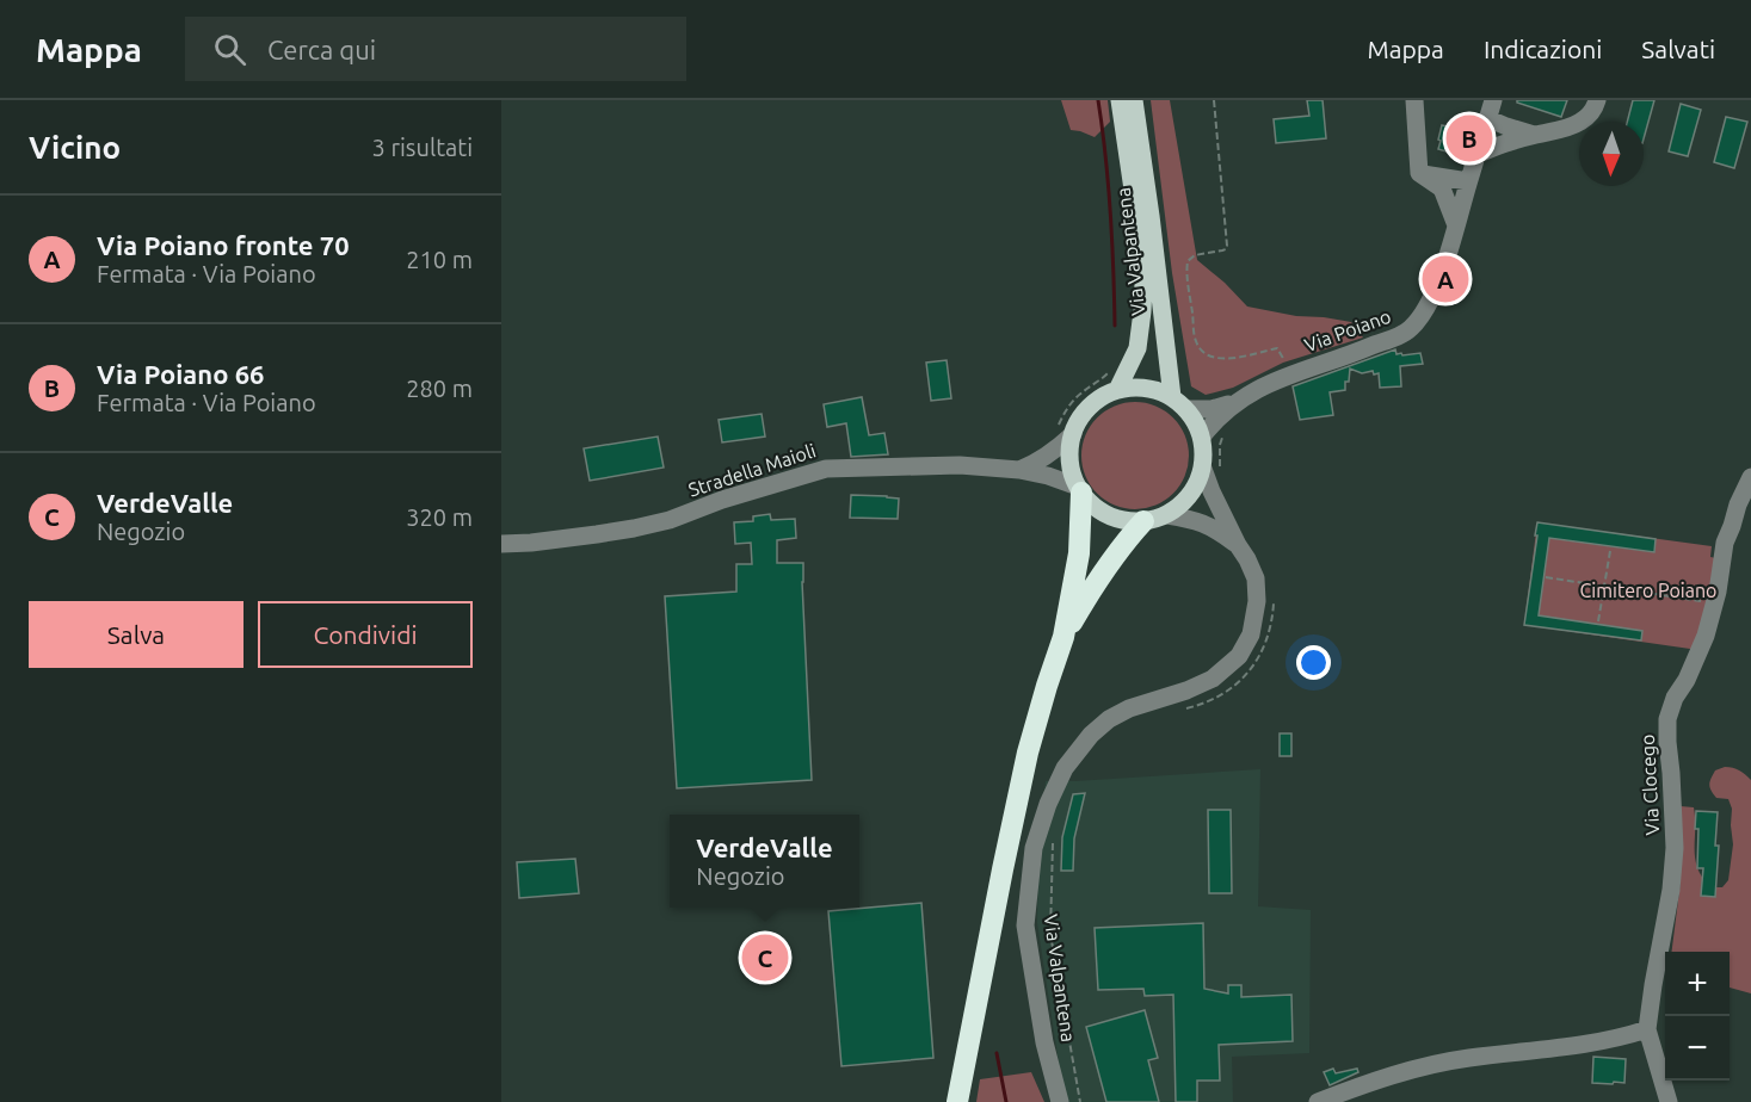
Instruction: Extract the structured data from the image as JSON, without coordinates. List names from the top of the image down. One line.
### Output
{"streets":{"main road":["Via Valpantena"],"street":["Via Poiano","Stradella Maioli","Via Clocego"]},"crossings":[["Via Valpantena","Via Poiano"],["Via Valpantena","Stradella Maioli"],["Via Poiano","Stradella Maioli"]],"parks":["Cimitero Poiano"],"north":"bottom","page":{"header":"Mappa","search":"Cerca qui","nav":["Mappa","Indicazioni","Salvati"],"heading":["Vicino","3 risultati"],"pins":["B","A","C"],"list":[{"mark":"A","name":"Via Poiano fronte 70","note":"Fermata · Via Poiano","value":"210 m"},{"mark":"B","name":"Via Poiano 66","note":"Fermata · Via Poiano","value":"280 m"},{"mark":"C","name":"VerdeValle","note":"Negozio","value":"320 m"}],"buttons":["Salva","Condividi"],"popup":["VerdeValle","Negozio"],"map_buttons":["+","−"]}}
